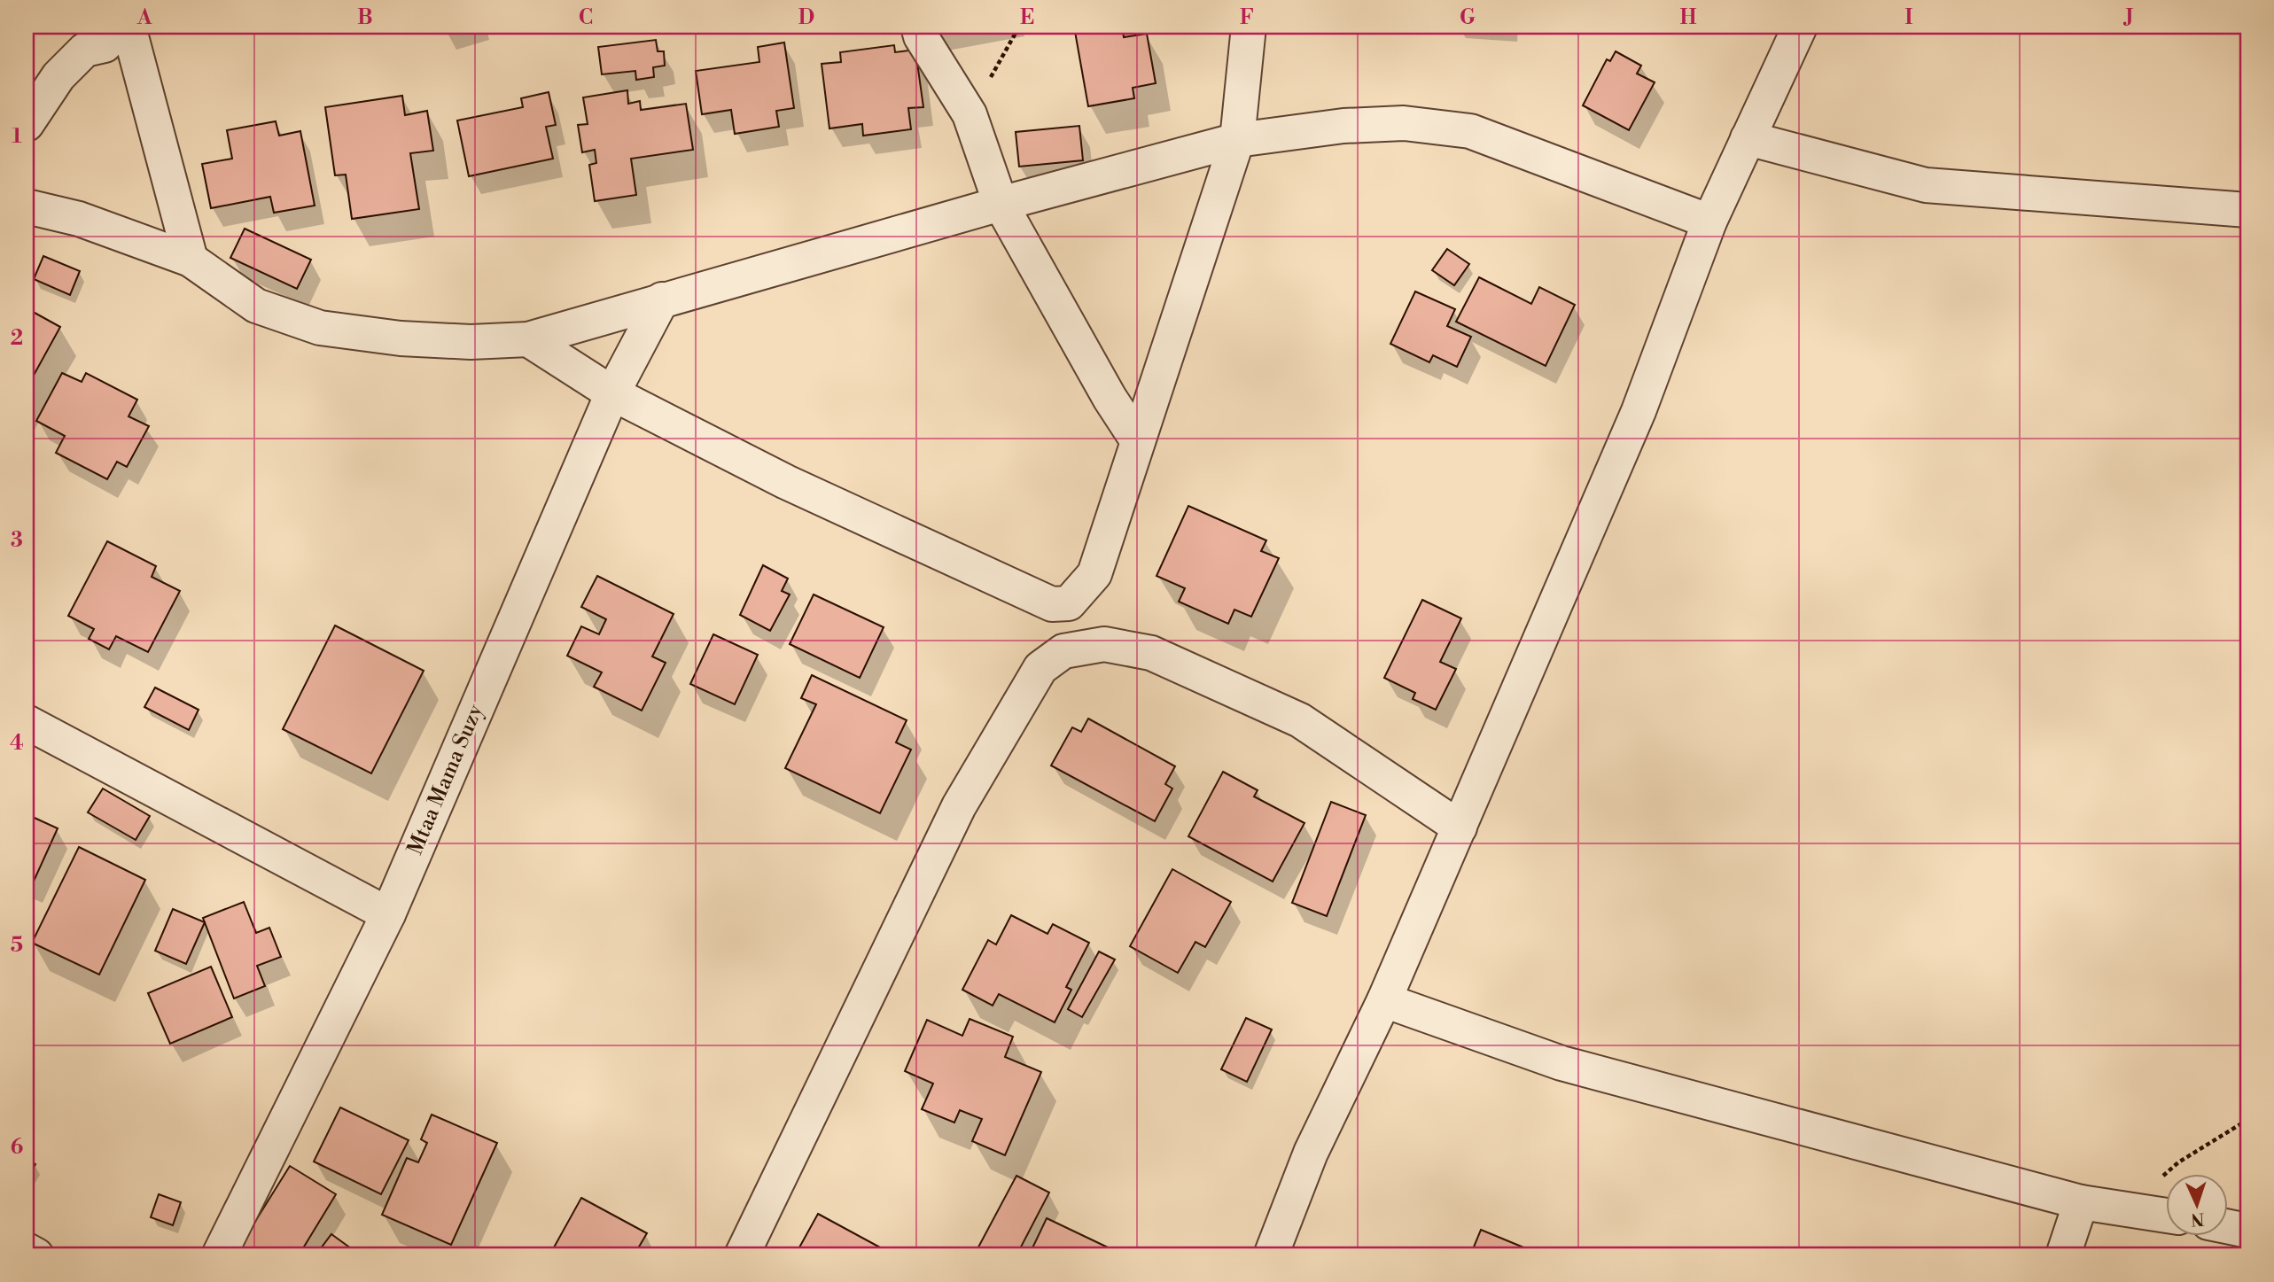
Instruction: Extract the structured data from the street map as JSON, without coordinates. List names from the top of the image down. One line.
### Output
{"streets":{"street":["Mtaa Mama Suzy"]},"north":"bottom","grid":{"columns":["A","B","C","D","E","F","G","H","I","J"],"rows":["1","2","3","4","5","6"]}}
